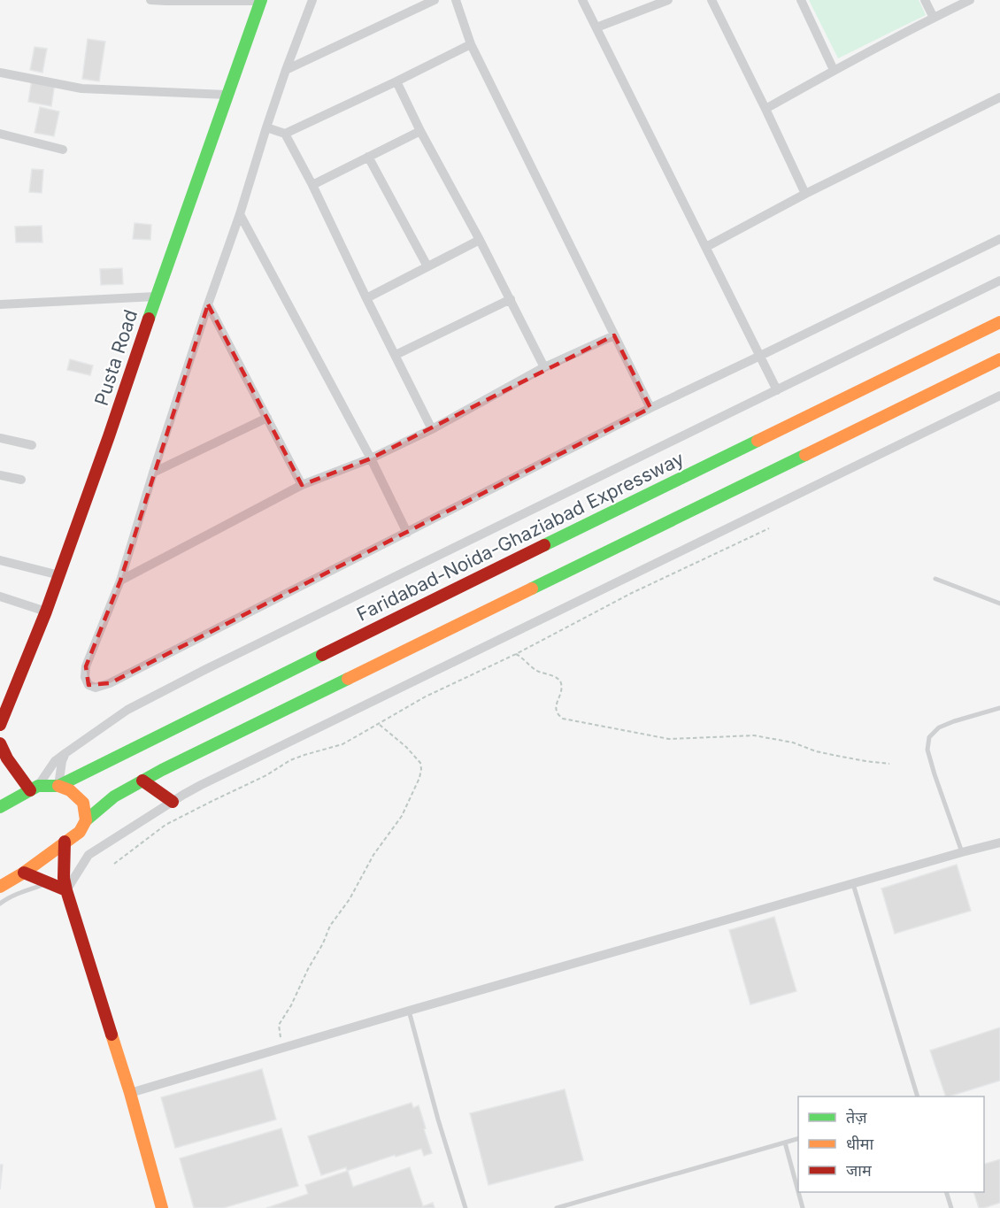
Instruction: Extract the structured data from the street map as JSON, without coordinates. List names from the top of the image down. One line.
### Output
{"streets":{"main road":["Pusta Road","Faridabad-Noida-Ghaziabad Expressway"]},"legend":["तेज़","धीमा","जाम"]}
